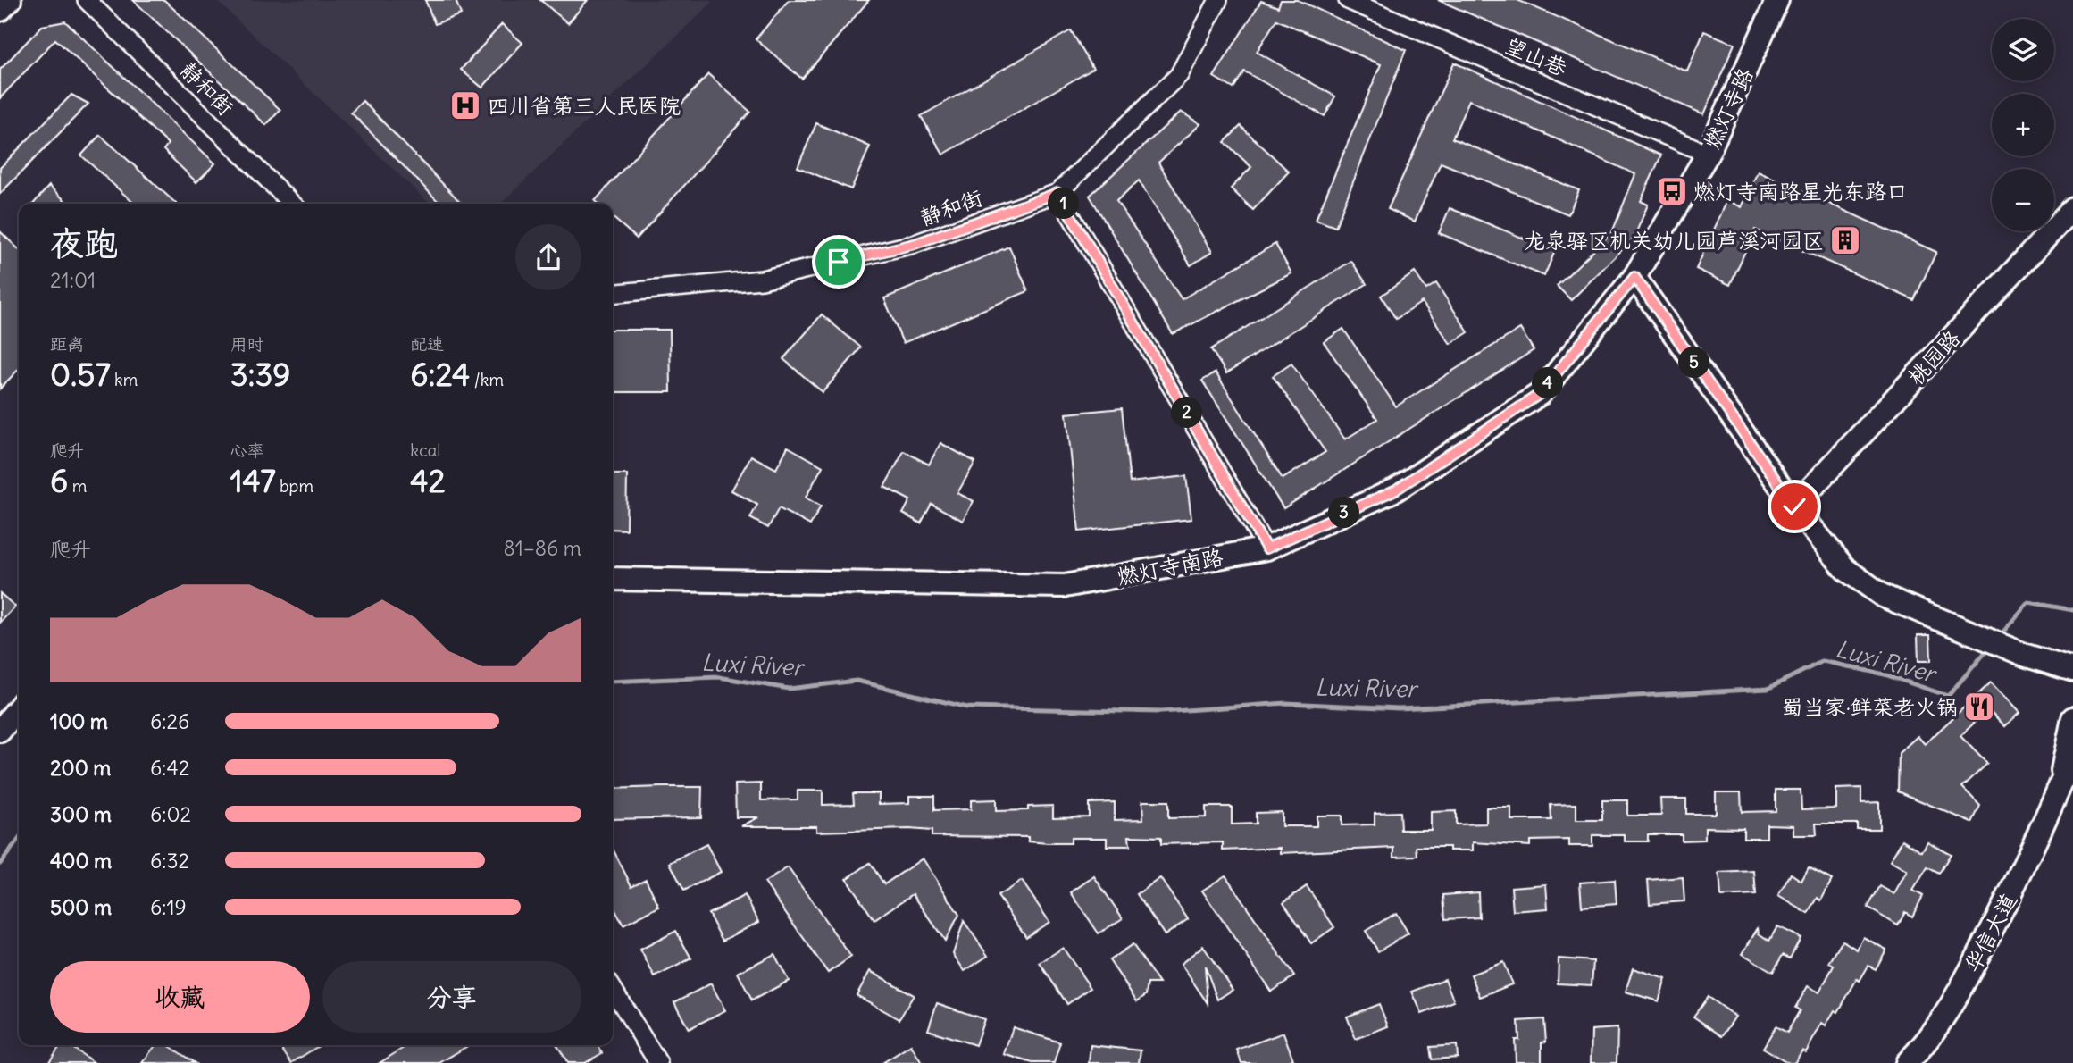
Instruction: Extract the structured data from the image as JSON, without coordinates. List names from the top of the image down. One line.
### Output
{"streets":{"street":["望山巷","静和街","燃灯寺路","桃园路","燃灯寺南路","华信大道"]},"crossings":[["望山巷","燃灯寺路"],["燃灯寺路","燃灯寺南路"]],"water":["Luxi River"],"places":{"hospital":["四川省第三人民医院"],"bus stop":["燃灯寺南路星光东路口"],"building":["龙泉驿区机关幼儿园芦溪河园区"],"restaurant":["蜀当家·鲜菜老火锅"]},"page":{"map_buttons":["+","−"],"pins":["1","5","4","2","3"],"heading":["夜跑","21:01"],"stats":[["距离","0.57 km"],["用时","3:39"],["配速","6:24 /km"],["爬升","6 m"],["心率","147 bpm"],["kcal","42"]],"chart":["爬升","81–86 m"],"list":[{"name":"100 m","note":"6:26"},{"name":"200 m","note":"6:42"},{"name":"300 m","note":"6:02"},{"name":"400 m","note":"6:32"},{"name":"500 m","note":"6:19"}],"buttons":["收藏","分享"]}}
